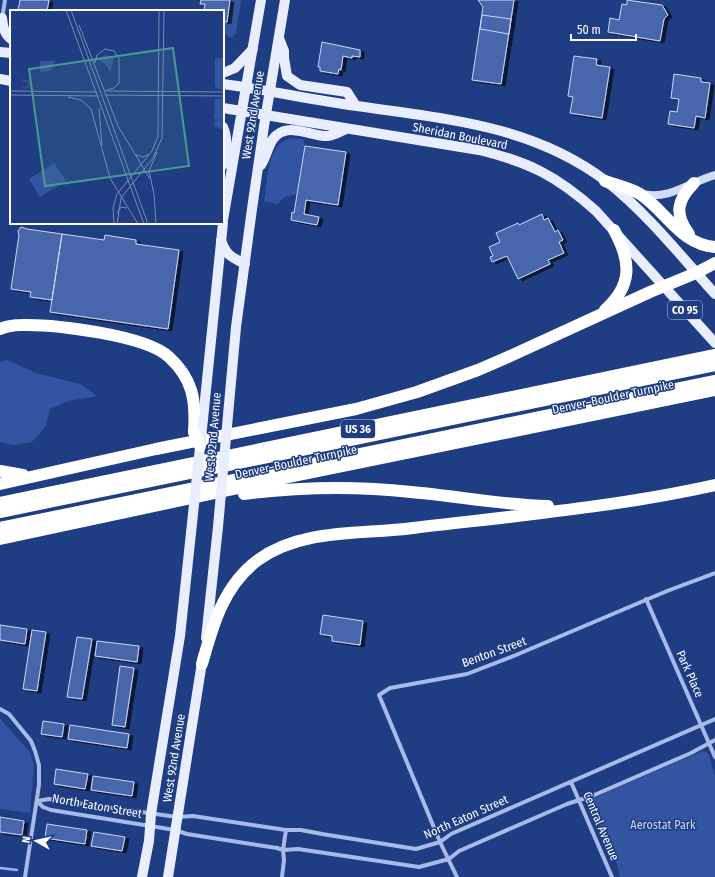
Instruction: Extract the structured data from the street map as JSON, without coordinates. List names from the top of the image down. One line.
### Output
{"streets":{"highway":["Denver–Boulder Turnpike","US 36"],"main road":["West 92nd Avenue","Sheridan Boulevard","CO 95"],"street":["Benton Street","Park Place","North Eaton Street","Central Avenue"]},"crossings":[["West 92nd Avenue","Sheridan Boulevard"],["West 92nd Avenue","North Eaton Street"],["Benton Street","Park Place"],["Benton Street","North Eaton Street"],["Park Place","North Eaton Street"],["North Eaton Street","Central Avenue"]],"parks":["Aerostat Park"],"scale_bar":"50 m","north":"left"}
